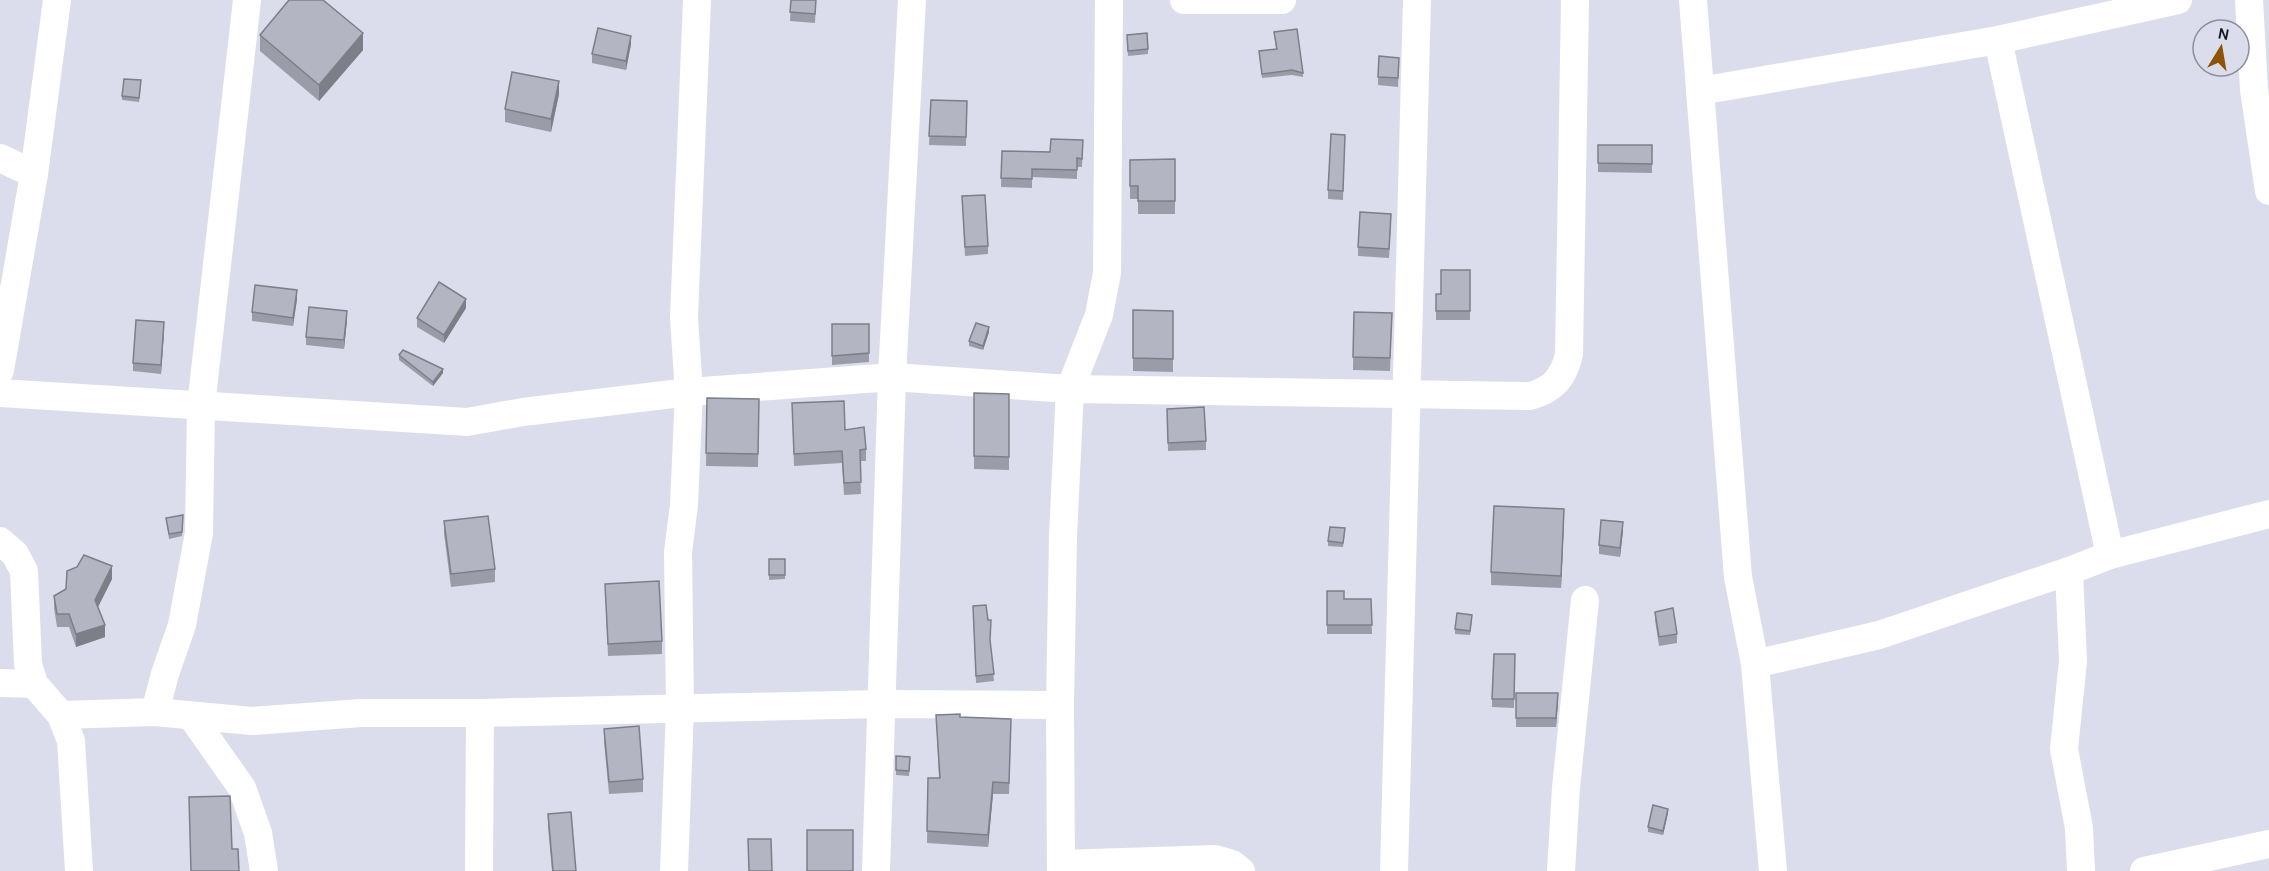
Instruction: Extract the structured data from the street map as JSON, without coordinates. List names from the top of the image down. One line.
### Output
{"north":"top"}
